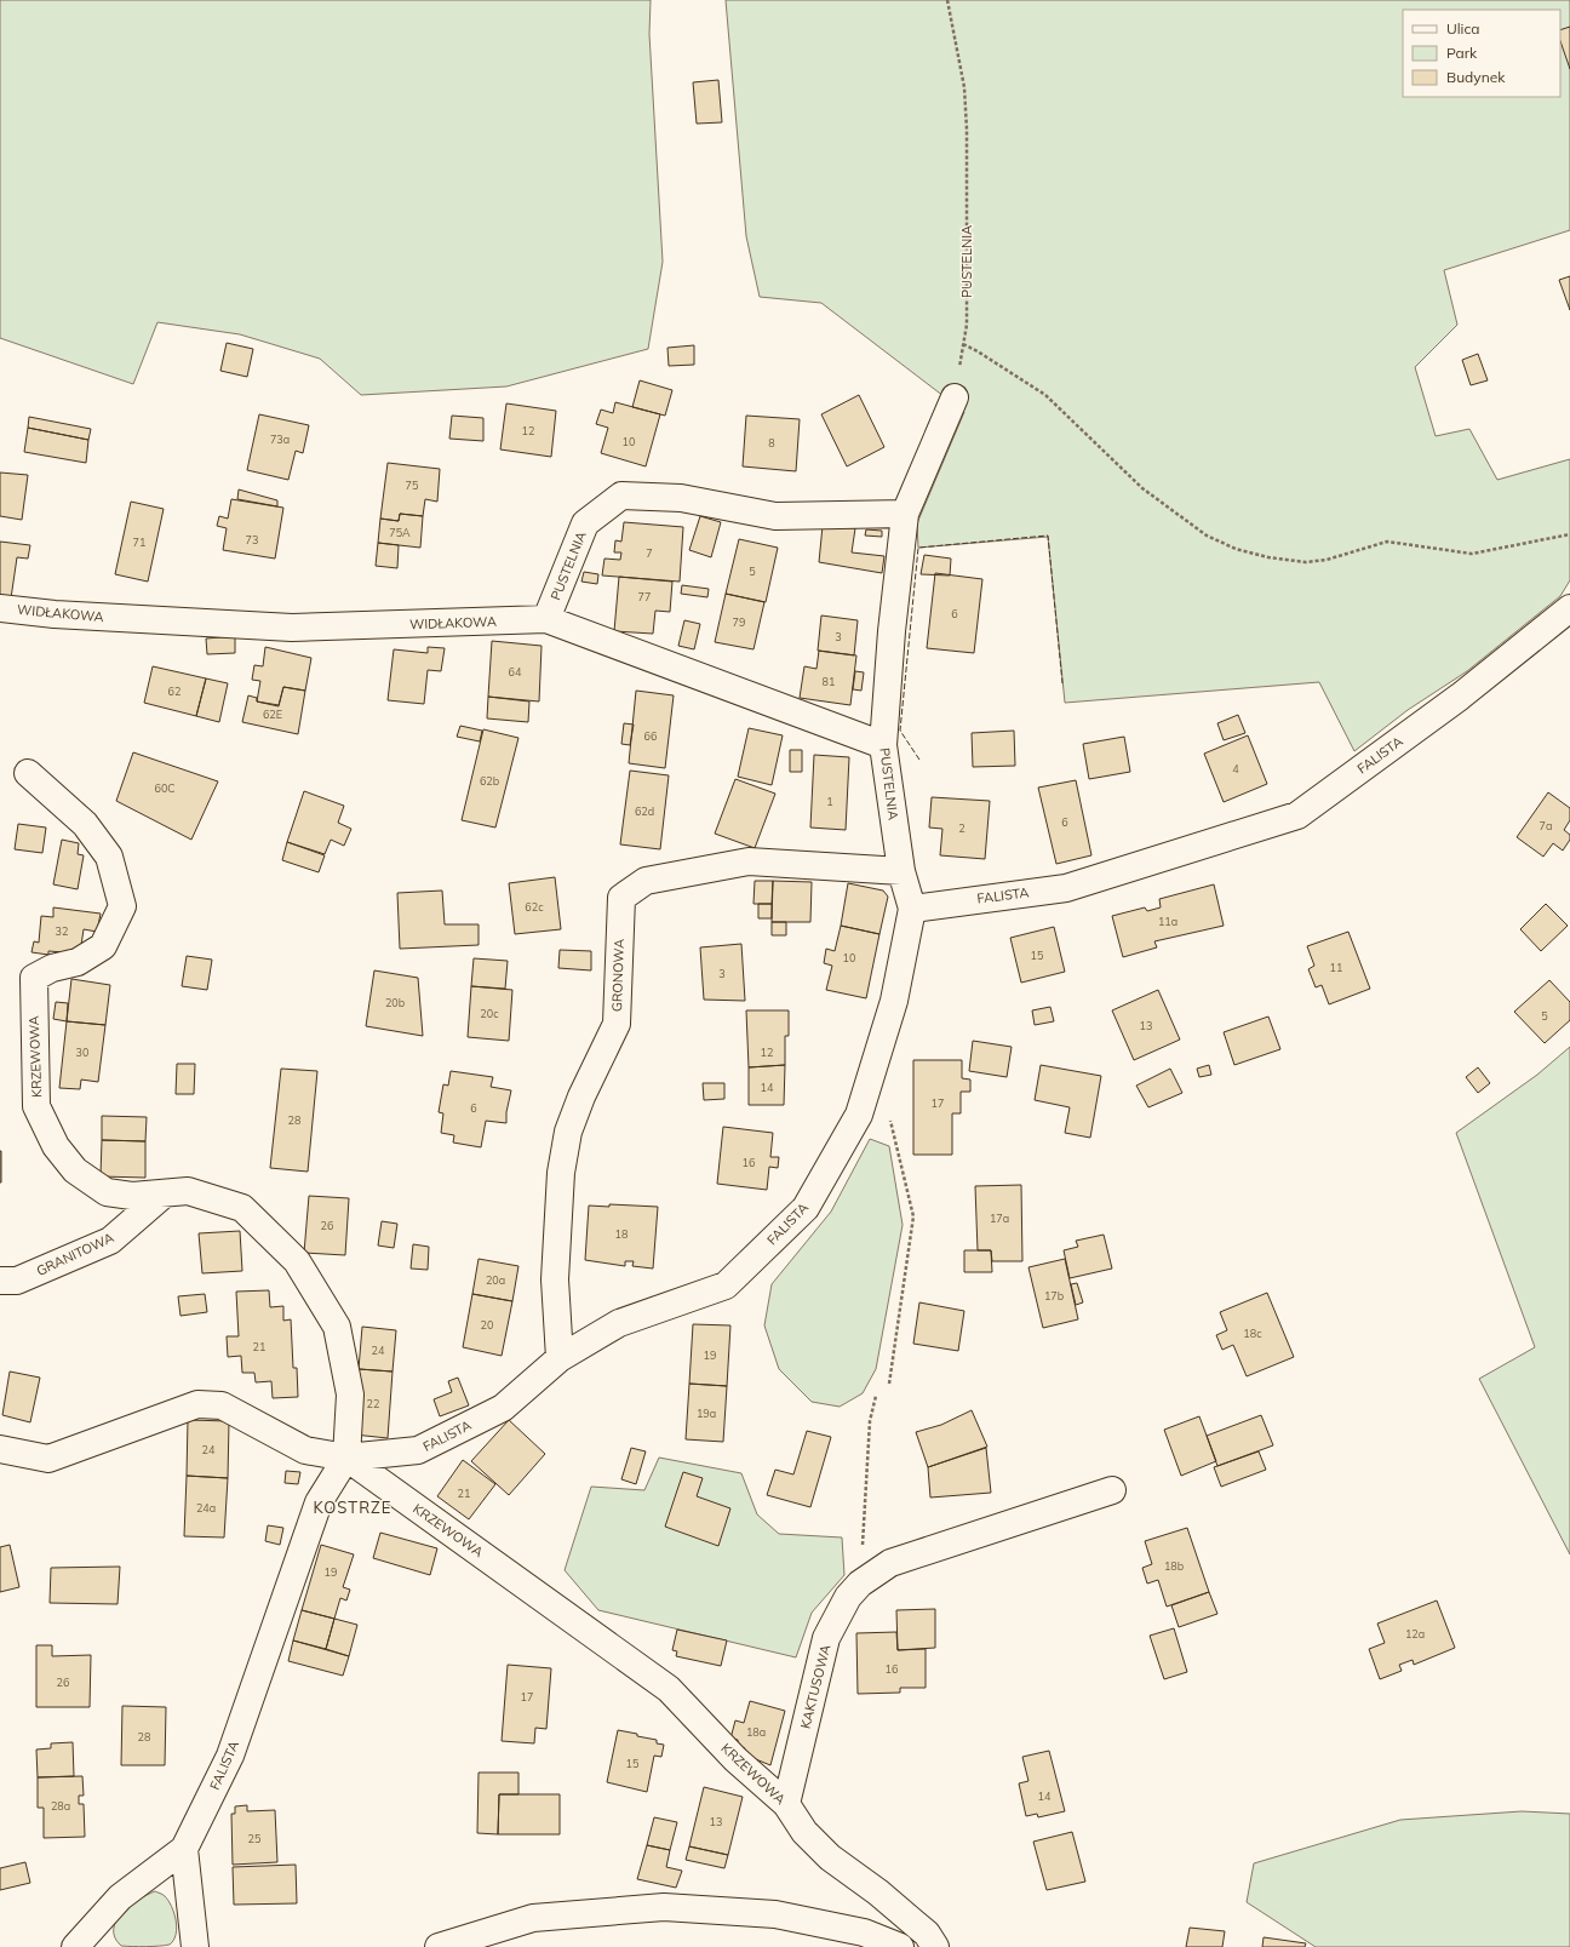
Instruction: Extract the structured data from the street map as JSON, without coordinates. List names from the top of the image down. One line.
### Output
{"streets":{"street":["PUSTELNIA","WIDŁAKOWA","FALISTA","GRONOWA","KRZEWOWA","GRANITOWA","KAKTUSOWA"]},"crossings":[["PUSTELNIA","WIDŁAKOWA"],["PUSTELNIA","FALISTA"],["PUSTELNIA","GRONOWA"],["FALISTA","GRONOWA"],["FALISTA","KRZEWOWA"],["KRZEWOWA","GRANITOWA"],["KRZEWOWA","KAKTUSOWA"]],"districts":["KOSTRZE"],"house_numbers":["12","73a","10","8","75","75A","73","71","7","5","77","6","79","3","64","81","62","62E","66","4","62b","60C","1","62d","6","7a","2","62c","11a","32","15","10","11","3","20b","20c","5","13","30","12","14","17","6","28","16","17a","26","18","20a","17b","20","18c","21","24","19","22","19a","24","21","24a","18b","19","12a","16","26","17","18a","28","15","14","28a","13","25"],"legend":["Ulica","Park","Budynek"]}
